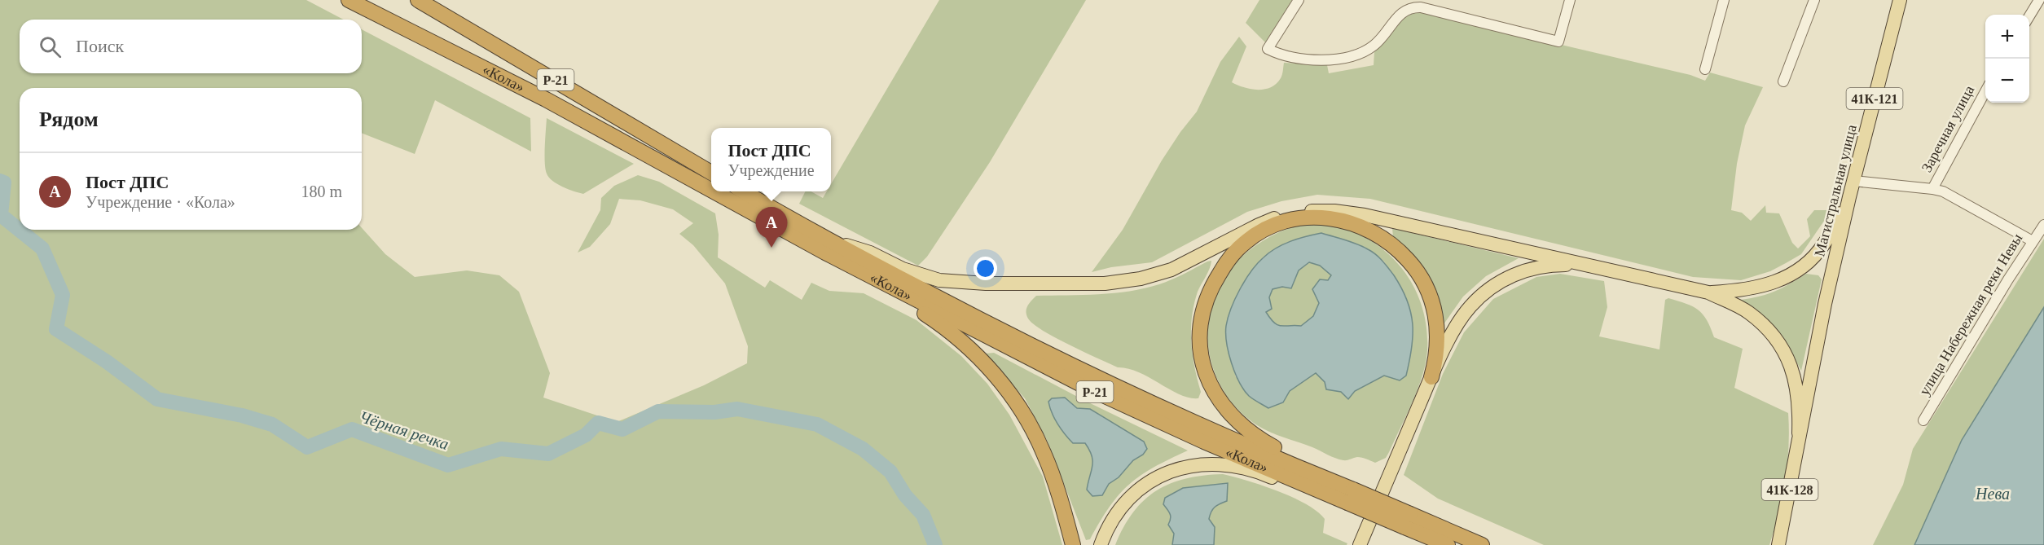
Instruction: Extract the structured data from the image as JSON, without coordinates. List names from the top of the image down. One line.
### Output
{"streets":{"highway":["«Кола»","Р-21"],"main road":["41К-121","Магистральная улица","41К-128"],"street":["Заречная улица","улица Набережная реки Невы"]},"crossings":[["Магистральная улица","41К-128"]],"water":["Чёрная речка","Нева"],"page":{"map_buttons":["+","−"],"search":"Поиск","heading":"Рядом","popup":["Пост ДПС","Учреждение"],"list":[{"mark":"A","name":"Пост ДПС","note":"Учреждение · «Кола»","value":"180 m"}],"pins":"A"}}
